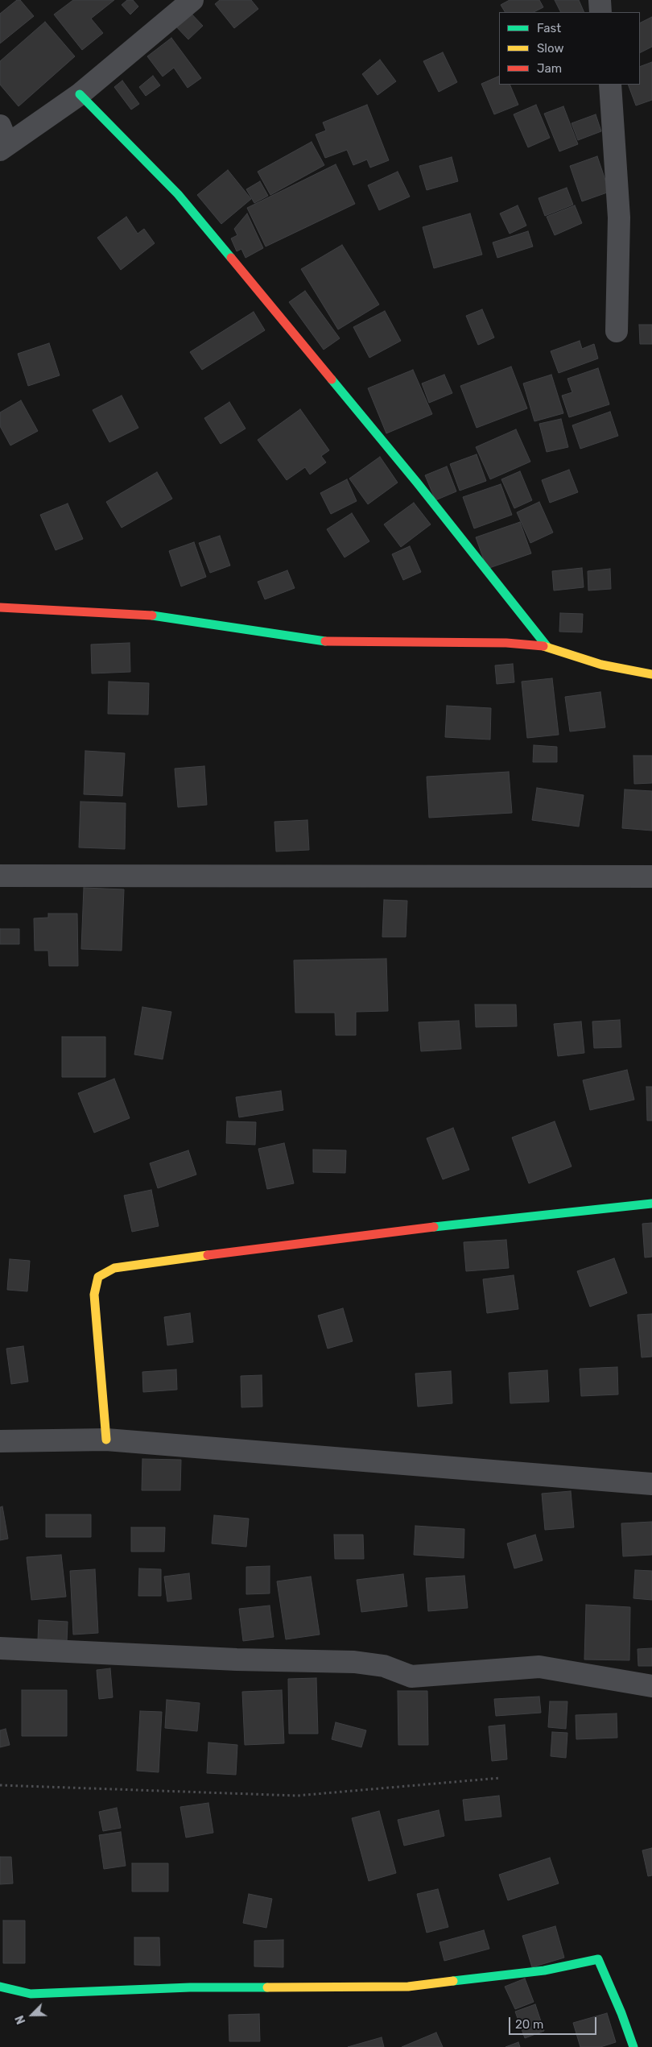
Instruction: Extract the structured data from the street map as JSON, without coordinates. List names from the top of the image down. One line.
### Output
{"legend":["Fast","Slow","Jam"],"scale_bar":"20 m","north":"bottom left"}
